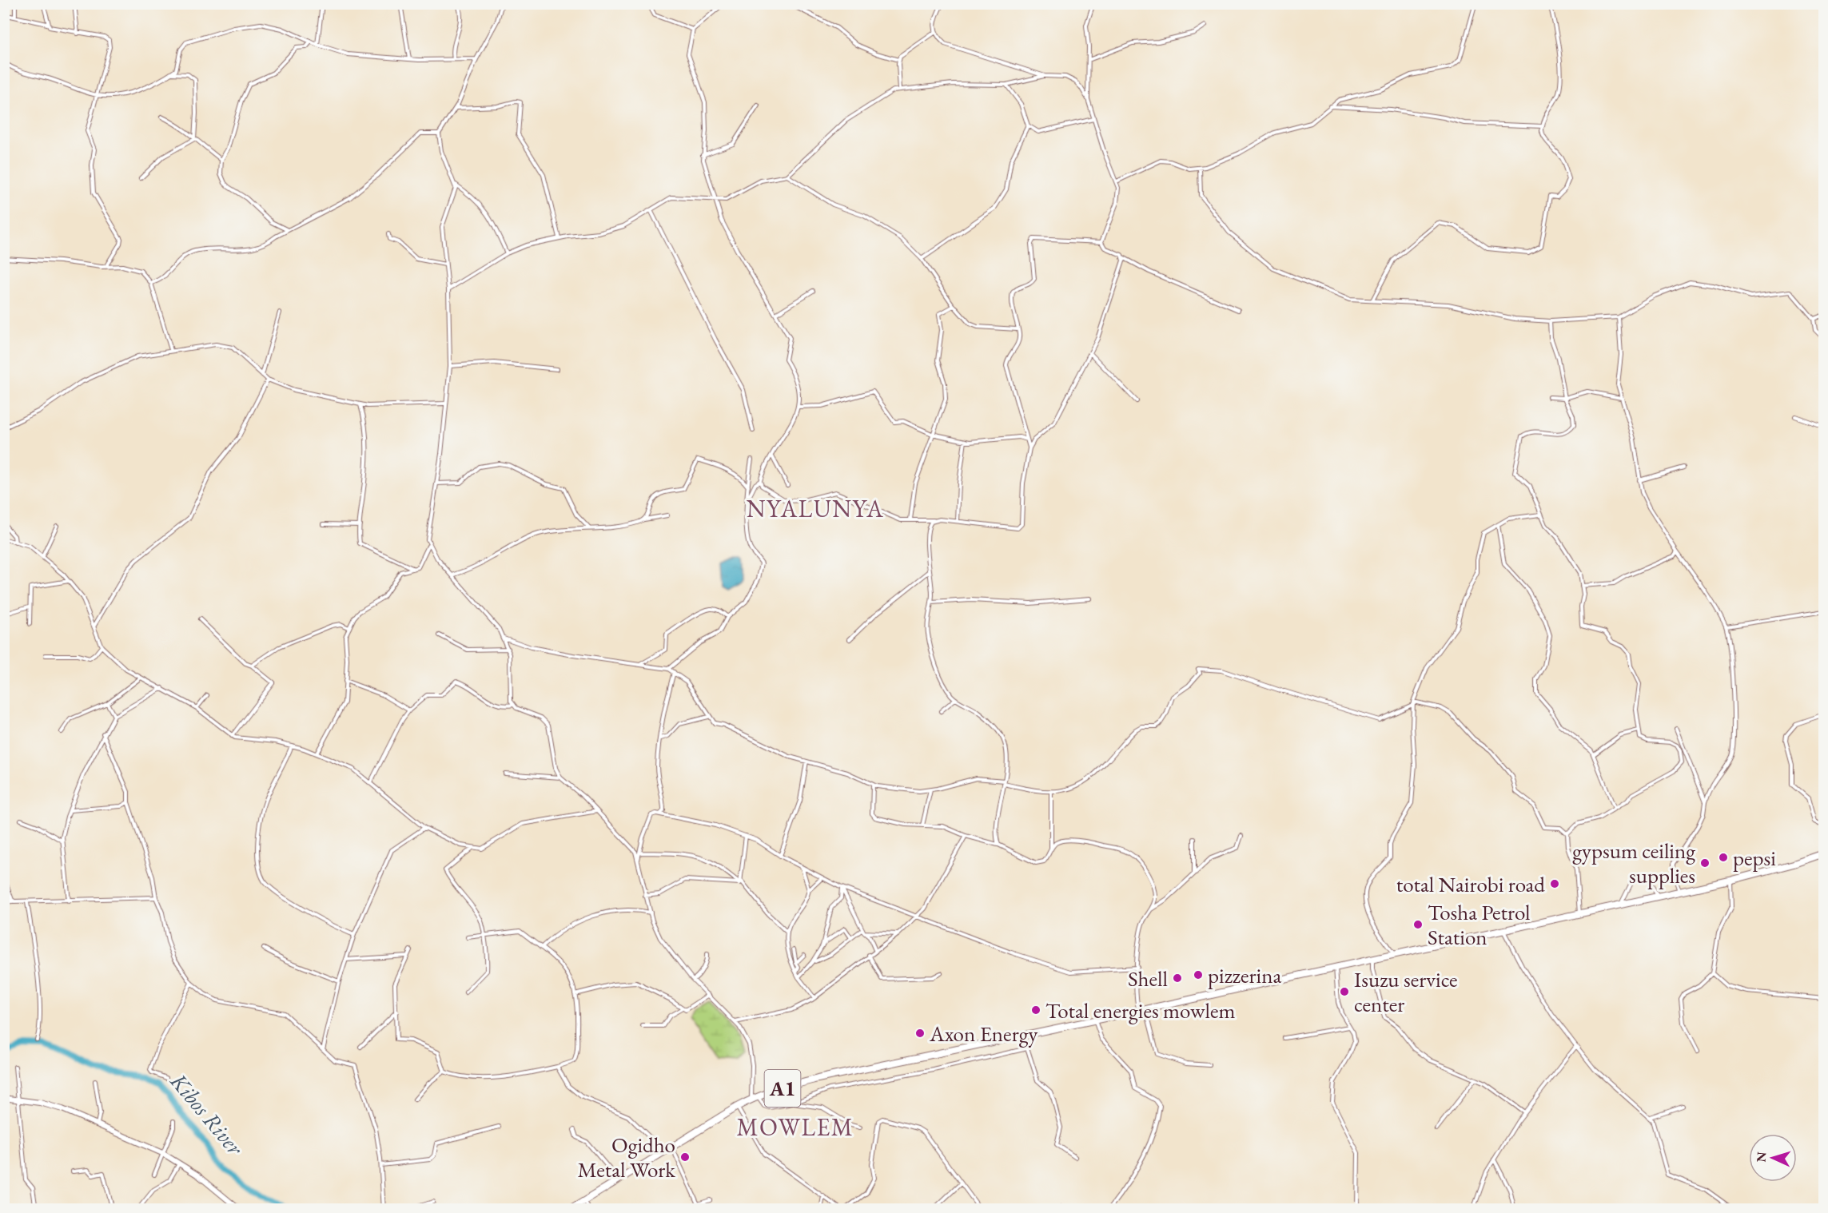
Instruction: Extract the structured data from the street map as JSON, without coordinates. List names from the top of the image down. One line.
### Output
{"streets":{"highway":["A1"]},"districts":["NYALUNYA","MOWLEM"],"water":["Kibos River"],"places":["pepsi","gypsum ceiling supplies","total Nairobi road","Tosha Petrol Station","pizzerina","Shell","Isuzu service center","Total energies mowlem","Axon Energy","Ogidho Metal Work"],"north":"left"}
